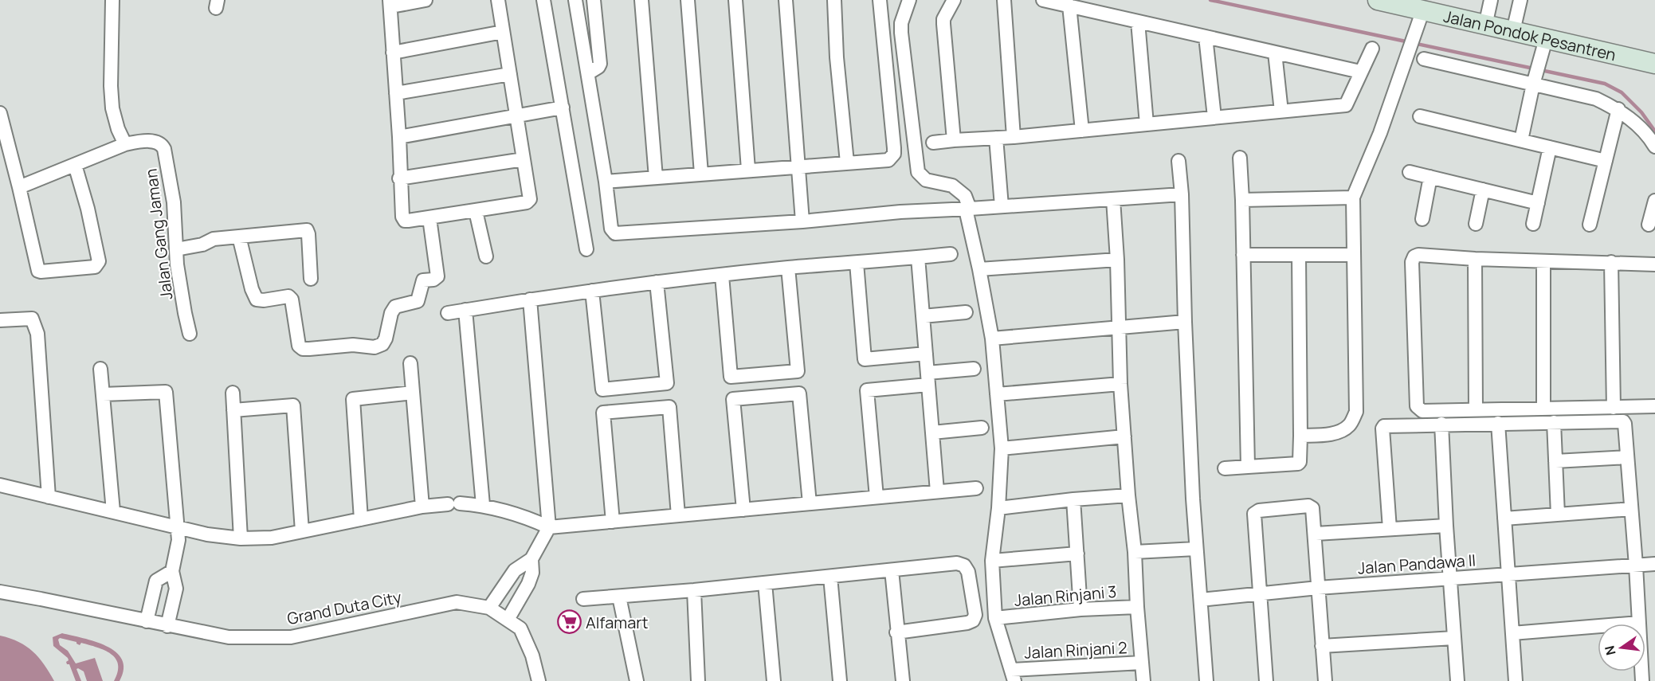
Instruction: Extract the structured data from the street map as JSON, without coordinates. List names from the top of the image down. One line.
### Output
{"streets":{"street":["Jalan Pondok Pesantren","Jalan Gang Jaman","Jalan Pandawa II","Jalan Rinjani 3","Grand Duta City","Jalan Rinjani 2"]},"places":{"supermarket":["Alfamart"]},"north":"left"}
